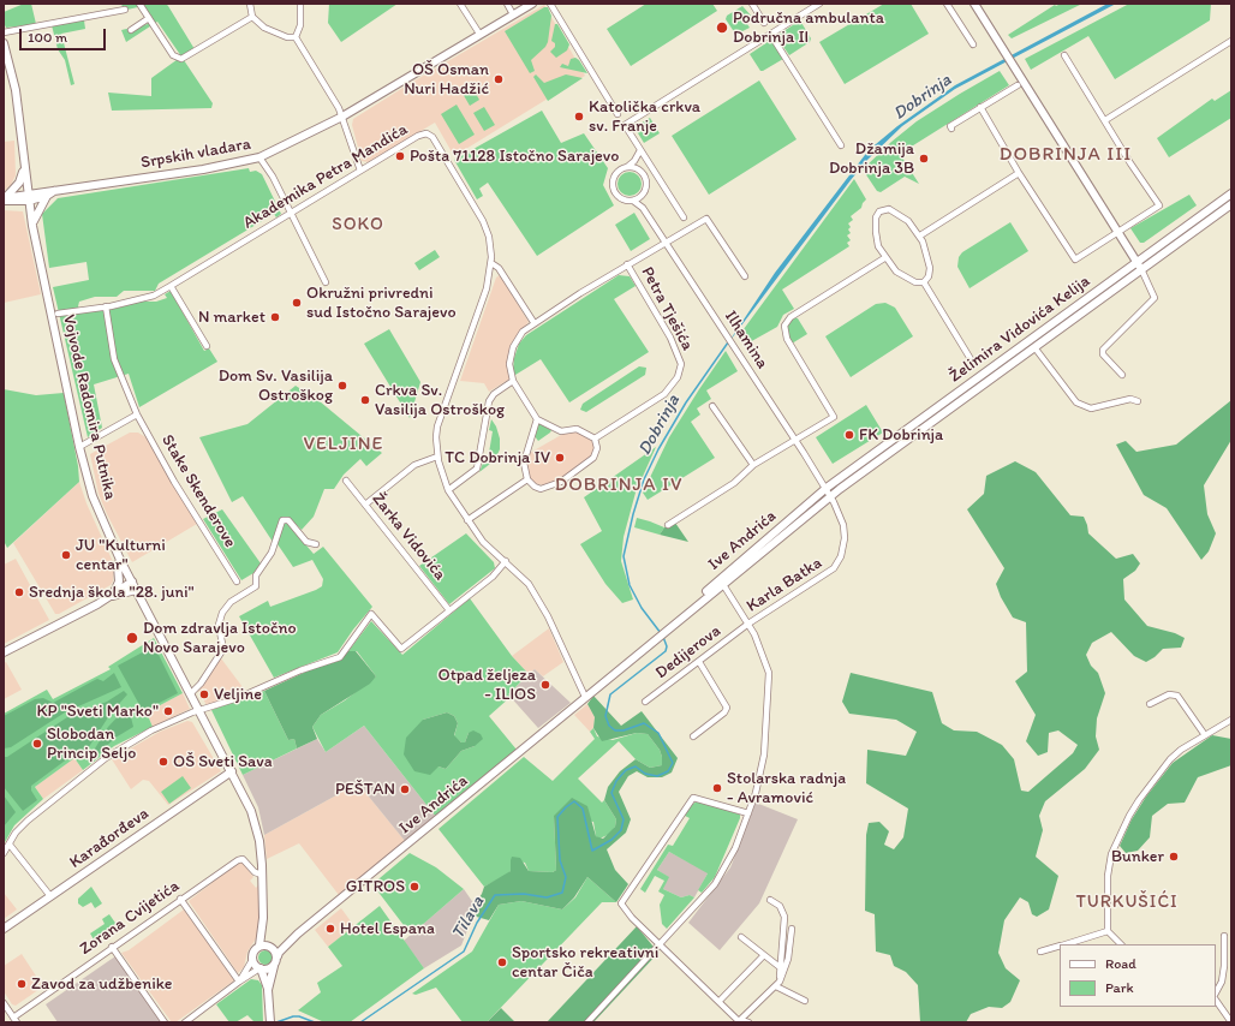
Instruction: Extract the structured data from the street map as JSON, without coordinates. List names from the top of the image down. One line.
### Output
{"streets":{"main road":["Srpskih vladara","Želimira Vidovića Kelija","Vojvode Radomira Putnika","Ive Andrića","Karađorđeva"],"street":["Akademika Petra Mandića","Petra Tješića","Ilhamina","Stake Skenderove","Žarka Vidovića","Karla Batka","Dedijerova","Zorana Cvijetića"]},"crossings":[["Srpskih vladara","Vojvode Radomira Putnika"],["Akademika Petra Mandića","Stake Skenderove"],["Želimira Vidovića Kelija","Ilhamina"],["Želimira Vidovića Kelija","Ive Andrića"],["Želimira Vidovića Kelija","Karla Batka"],["Ilhamina","Ive Andrića"],["Ilhamina","Karla Batka"],["Vojvode Radomira Putnika","Ive Andrića"],["Vojvode Radomira Putnika","Karađorđeva"],["Vojvode Radomira Putnika","Zorana Cvijetića"],["Ive Andrića","Karla Batka"],["Karla Batka","Dedijerova"]],"districts":["DOBRINJA III","SOKO","VELJINE","DOBRINJA IV","TURKUŠIĆI"],"water":["Dobrinja","Tilava"],"places":["Područna ambulanta Dobrinja II","OŠ Osman Nuri Hadžić","Katolička crkva sv. Franje","Pošta 71128 Istočno Sarajevo","Džamija Dobrinja 3B","Okružni privredni sud Istočno Sarajevo","N market","Dom Sv. Vasilija Ostroškog","Crkva Sv. Vasilija Ostroškog","FK Dobrinja","TC Dobrinja IV","JU \"Kulturni centar\"","Srednja škola \"28. juni\"","Dom zdravlja Istočno Novo Sarajevo","Otpad željeza - ILIOS","Veljine","KP \"Sveti Marko\"","Slobodan Princip Seljo","OŠ Sveti Sava","Stolarska radnja - Avramović","PEŠTAN","Bunker","GITROS","Hotel Espana","Sportsko rekreativni centar Čiča","Zavod za udžbenike"],"legend":["Road","Park"],"scale_bar":"100 m"}
